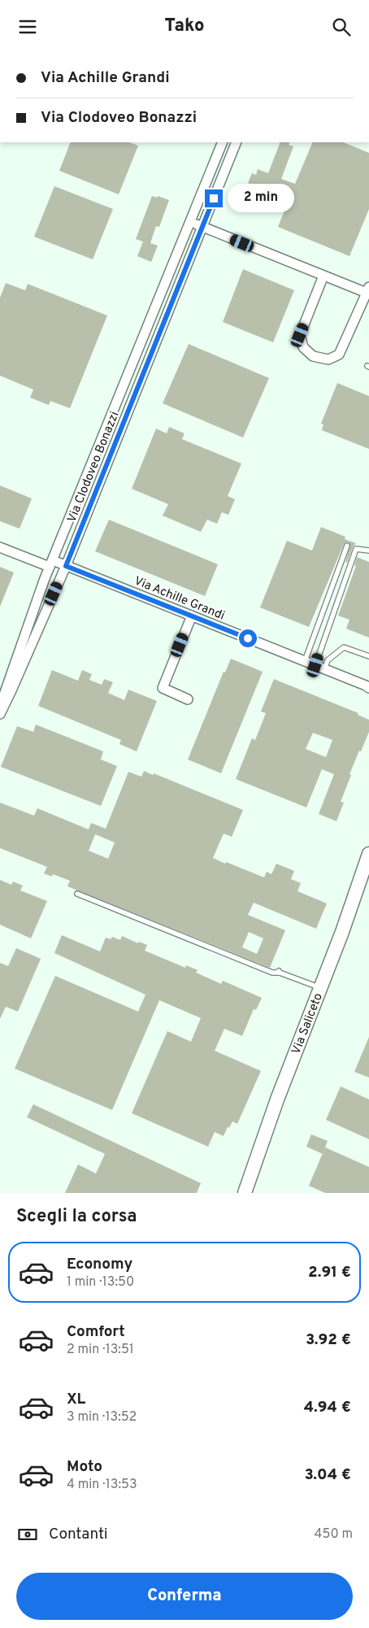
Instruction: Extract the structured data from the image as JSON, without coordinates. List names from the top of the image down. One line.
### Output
{"streets":{"main road":["Via Saliceto"],"street":["Via Clodoveo Bonazzi","Via Achille Grandi"]},"crossings":[["Via Clodoveo Bonazzi","Via Achille Grandi"]],"page":{"header":"Tako","banner":["Via Achille Grandi","Via Clodoveo Bonazzi"],"bubble":"2 min","heading":"Scegli la corsa","list":[{"name":"Economy","note":"1 min · 13:50","value":"2.91 €"},{"name":"Comfort","note":"2 min · 13:51","value":"3.92 €"},{"name":"XL","note":"3 min · 13:52","value":"4.94 €"},{"name":"Moto","note":"4 min · 13:53","value":"3.04 €"}],"pay":["Contanti","450 m"],"buttons":"Conferma"}}
